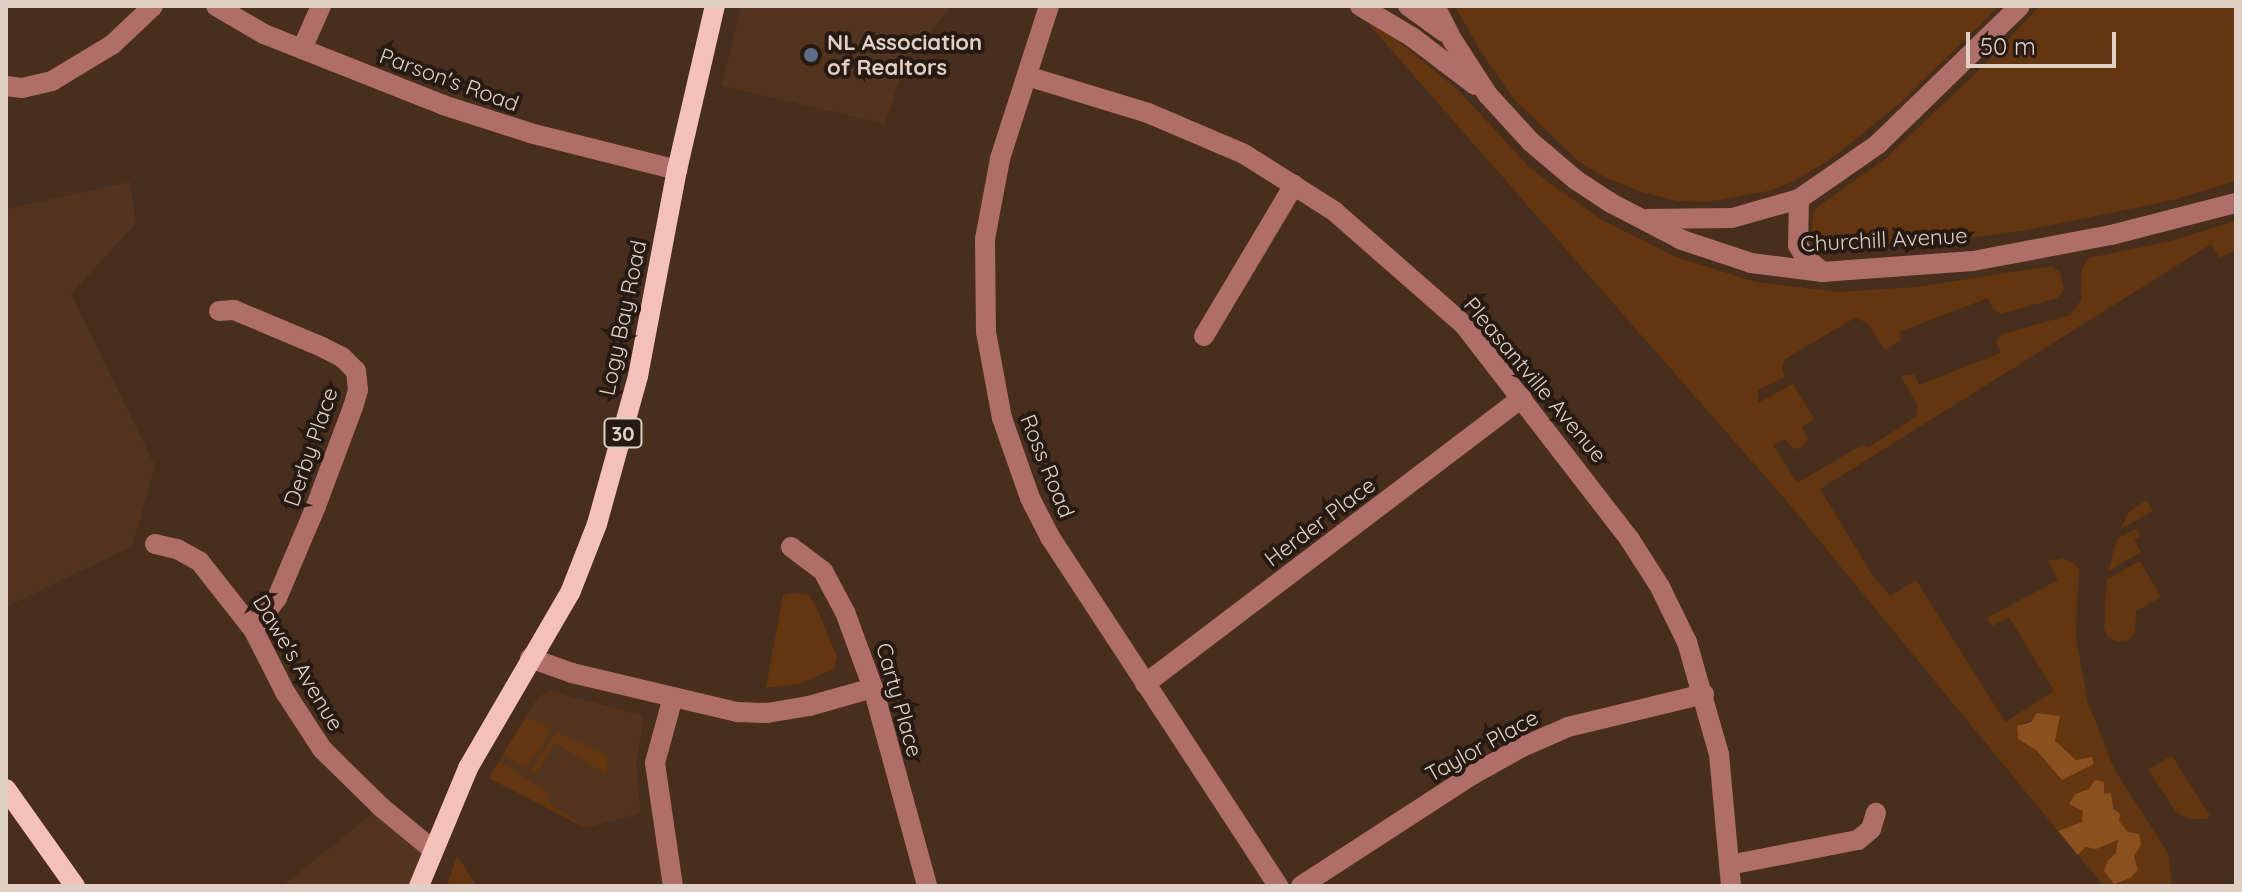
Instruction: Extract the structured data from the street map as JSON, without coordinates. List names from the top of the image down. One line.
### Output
{"streets":{"main road":["Logy Bay Road","30"],"street":["Parson's Road","Churchill Avenue","Pleasantville Avenue","Derby Place","Ross Road","Herder Place","Dawe's Avenue","Carty Place","Taylor Place"]},"crossings":[["Parson's Road","Logy Bay Road"],["Logy Bay Road","Dawe's Avenue"],["Pleasantville Avenue","Ross Road"],["Pleasantville Avenue","Herder Place"],["Pleasantville Avenue","Taylor Place"],["Derby Place","Dawe's Avenue"],["Ross Road","Herder Place"]],"places":["NL Association of Realtors"],"scale_bar":"50 m"}
